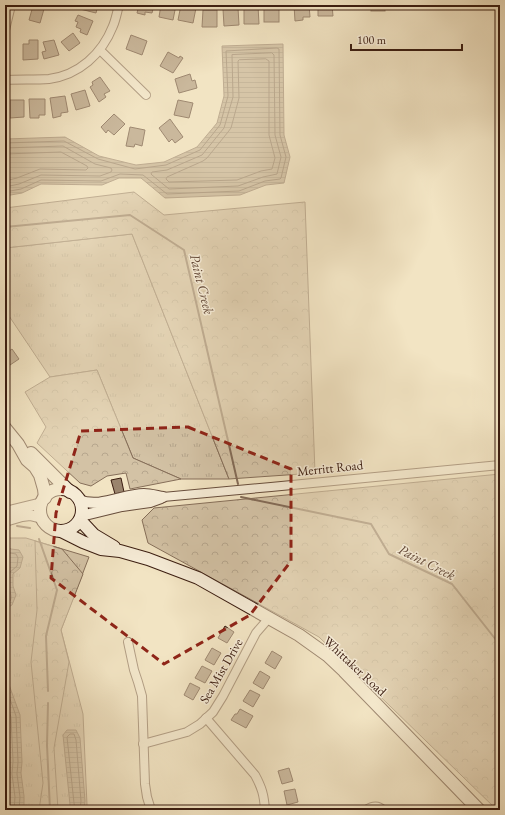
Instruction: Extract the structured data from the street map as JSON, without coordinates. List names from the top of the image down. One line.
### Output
{"streets":{"main road":["Whittaker Road"],"street":["Merritt Road","Sea Mist Drive"]},"crossings":[["Merritt Road","Whittaker Road"],["Whittaker Road","Sea Mist Drive"]],"water":["Paint Creek"],"scale_bar":"100 m"}
